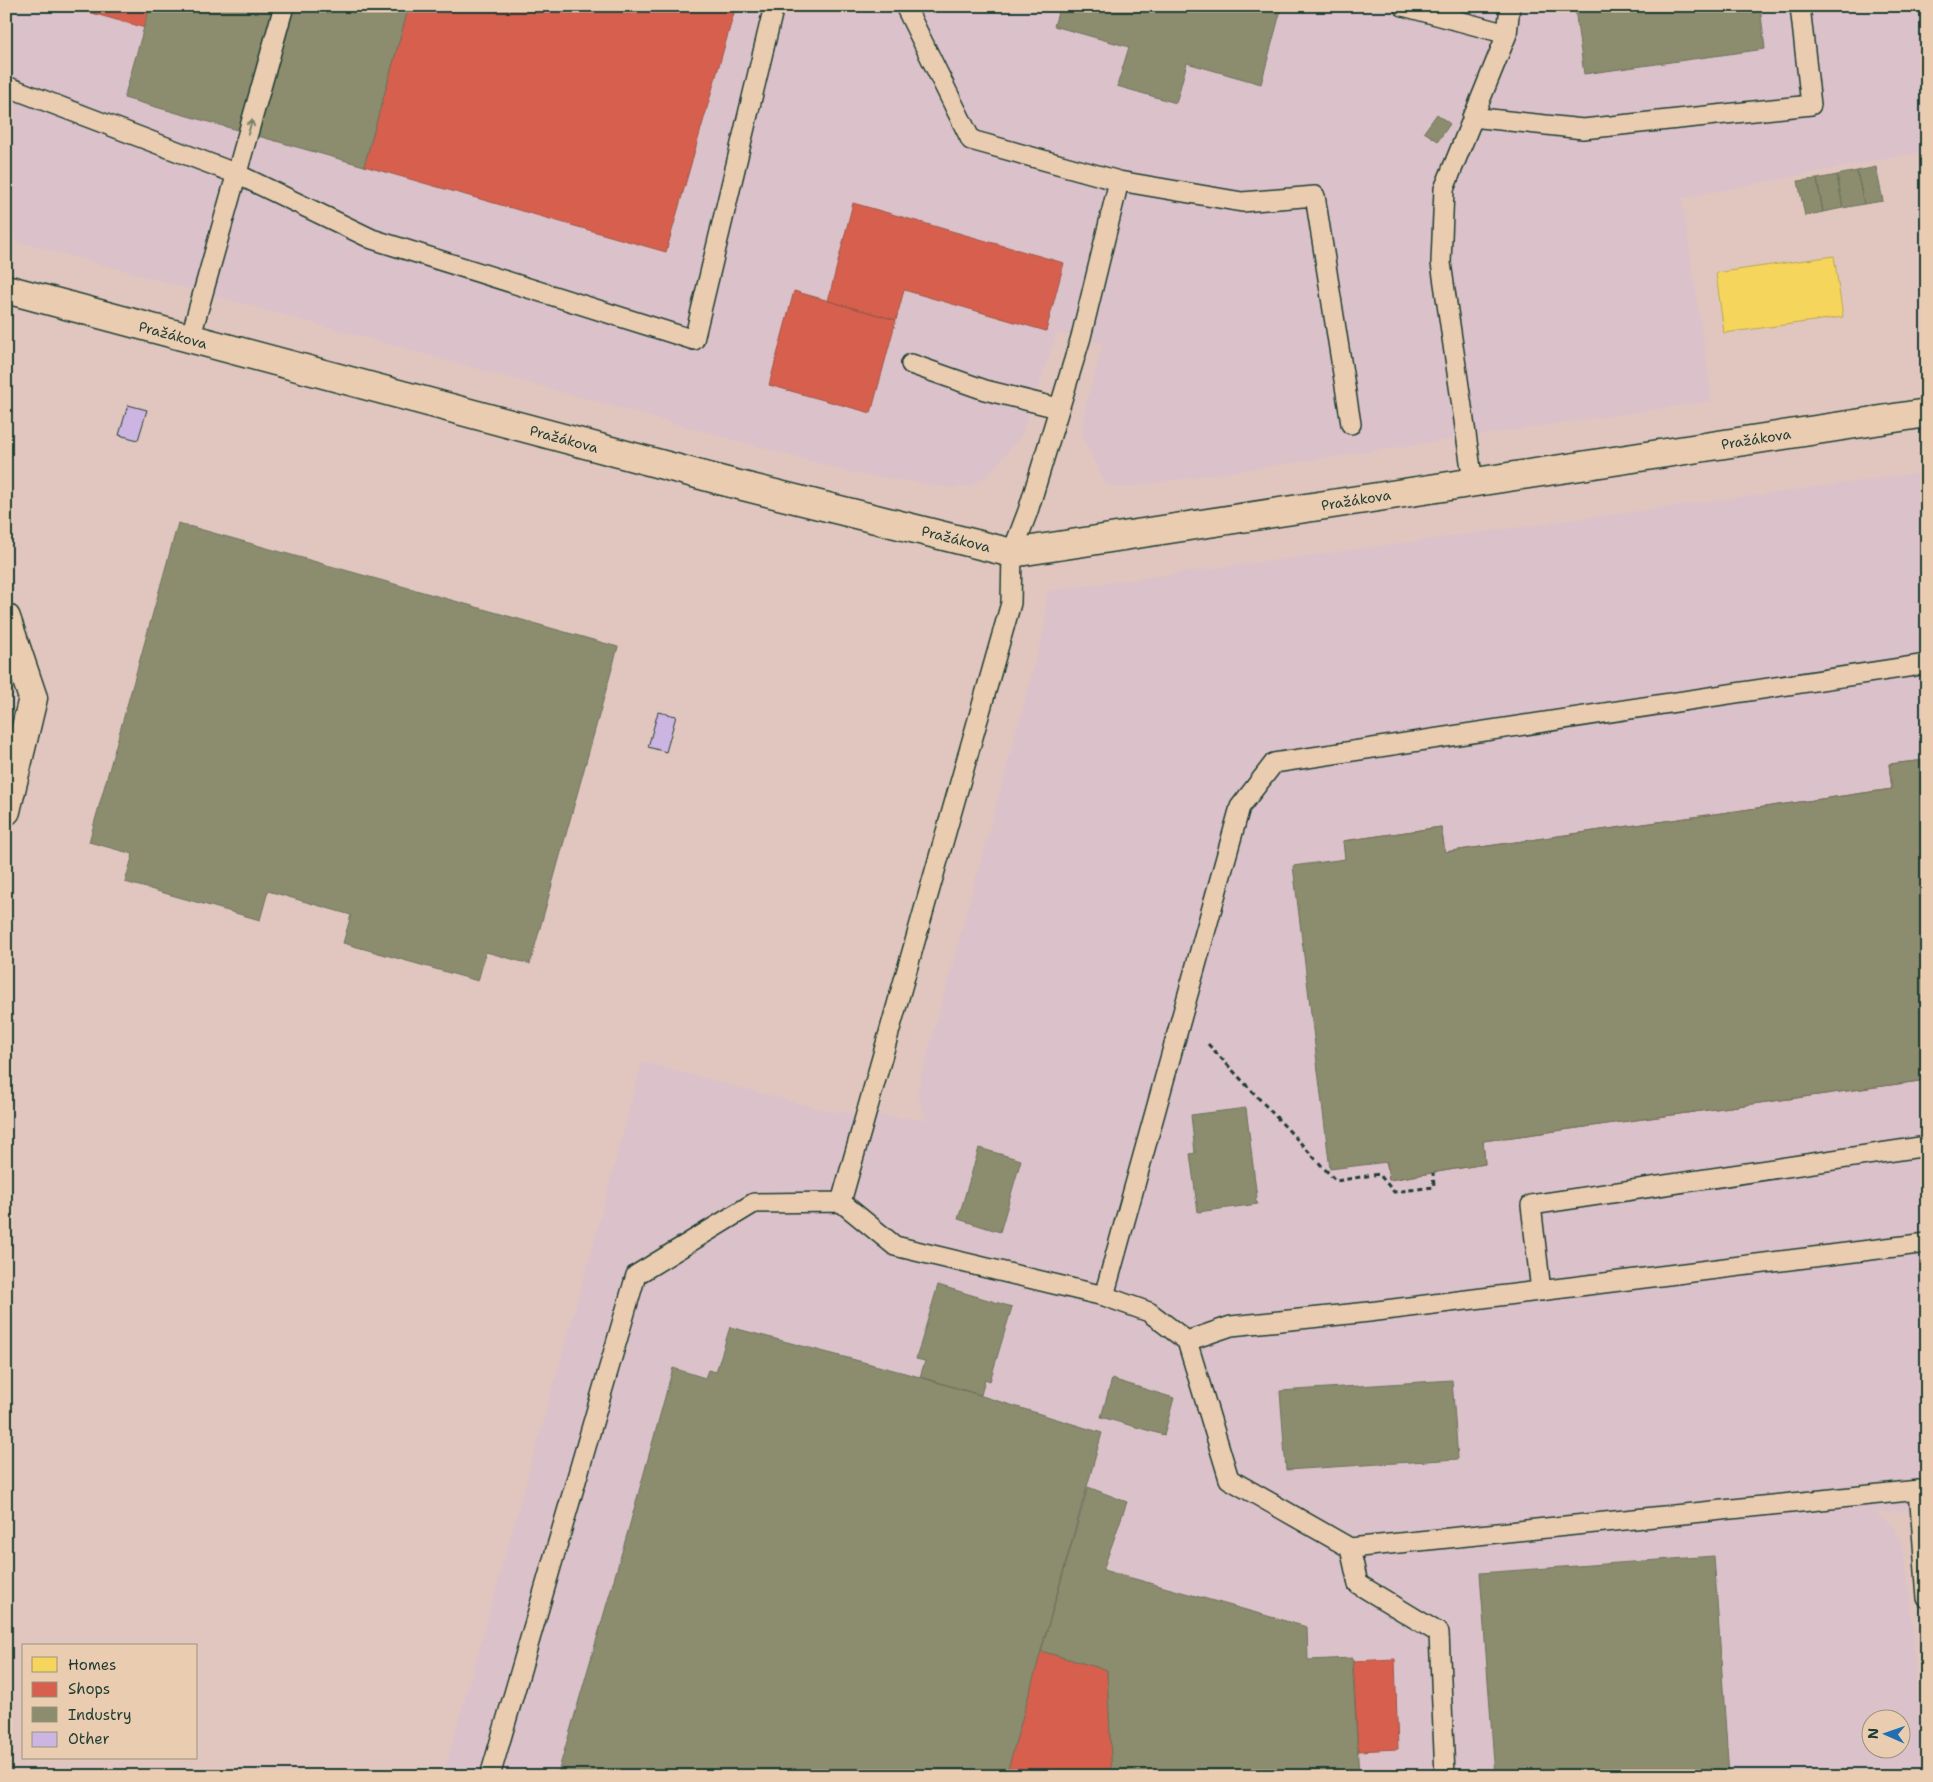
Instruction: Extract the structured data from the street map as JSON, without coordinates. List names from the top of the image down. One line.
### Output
{"streets":{"street":["Pražákova"]},"legend":["Homes","Shops","Industry","Other"],"north":"left"}
